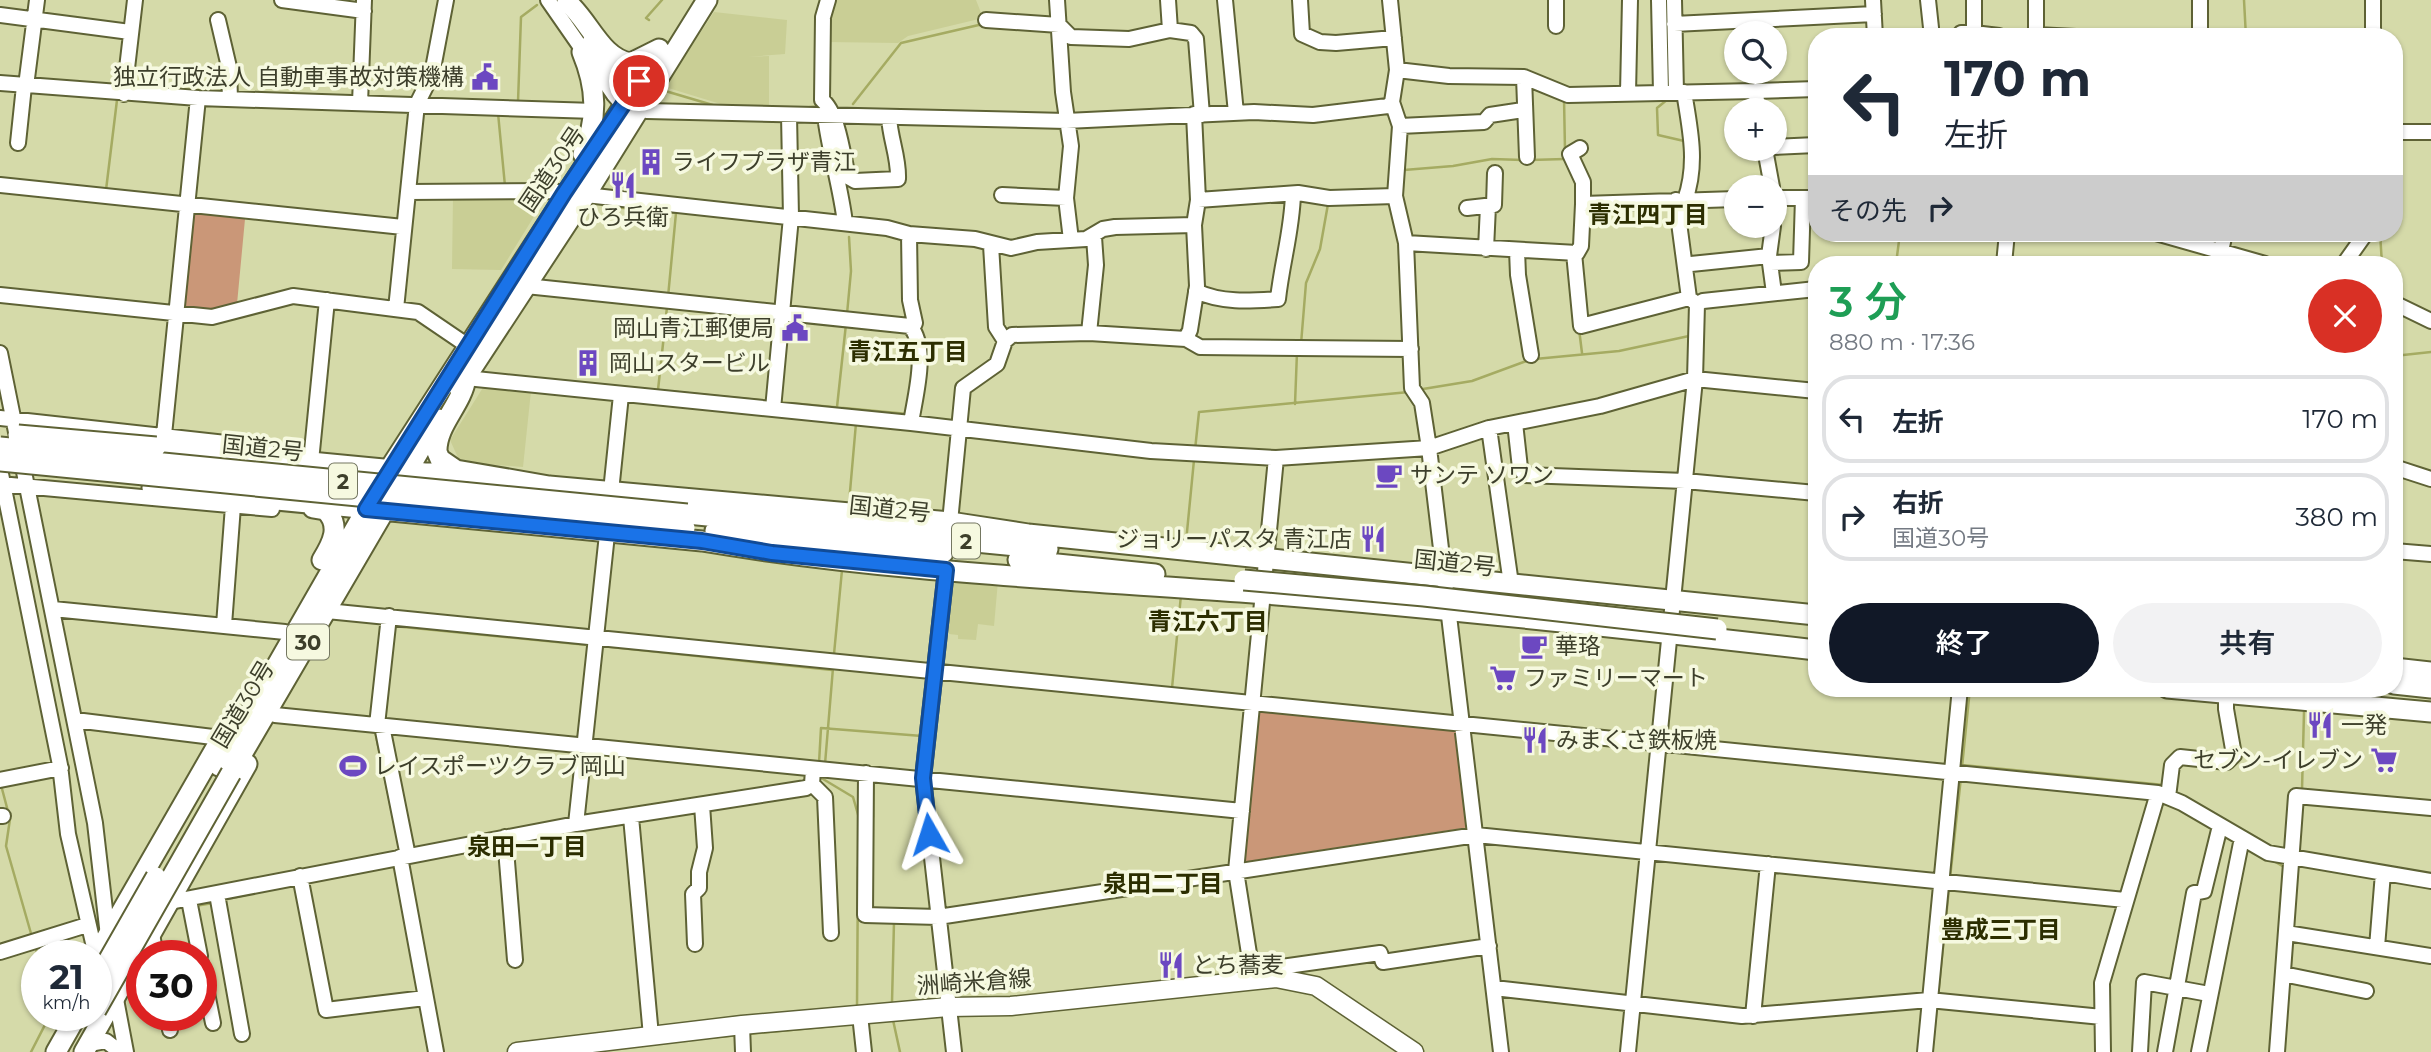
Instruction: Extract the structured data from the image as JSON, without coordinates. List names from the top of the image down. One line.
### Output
{"streets":{"highway":["国道30号","国道2号","2","30"],"main road":["洲崎米倉線"]},"districts":["青江四丁目","青江五丁目","青江六丁目","泉田一丁目","泉田二丁目","豊成三丁目"],"places":{"public building":["独立行政法人 自動車事故対策機構","岡山青江郵便局"],"building":["ライフプラザ青江","岡山スタービル"],"restaurant":["ひろ兵衛","ジョリーパスタ 青江店","一発","みまくさ鉄板焼","とち蕎麦"],"cafe":["サンテ ソワン","華珞"],"supermarket":["ファミリーマート","セブン-イレブン"],"sports":["レイスポーツクラブ岡山"]},"page":{"map_buttons":["+","−"],"turn":["170 m","左折"],"then":"その先","heading":["3 分","880 m · 17:36"],"list":[{"name":"左折","value":"170 m"},{"name":"右折","note":"国道30号","value":"380 m"}],"buttons":["終了","共有"],"speed":"21 km/h","limit":"30"}}
